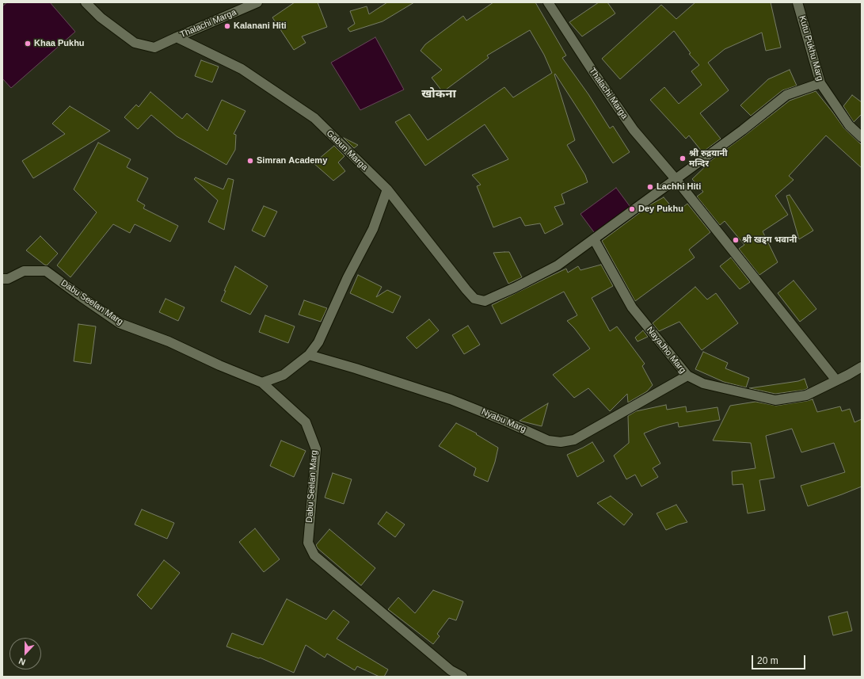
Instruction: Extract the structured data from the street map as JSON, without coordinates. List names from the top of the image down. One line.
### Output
{"streets":{"street":["Thalachi Marga","Kutu Pukhu Marg","Gabun Marga","Dabu Seelan Marg","NayaJho Marg","Nyabu Marg"]},"crossings":[["Thalachi Marga","Gabun Marga"],["Thalachi Marga","NayaJho Marg"],["Gabun Marga","NayaJho Marg"],["NayaJho Marg","Nyabu Marg"]],"districts":["खोकना"],"places":["Kalanani Hiti","Khaa Pukhu","श्री रुद्रयानी मन्दिर","Simran Academy","Lachhi Hiti","Dey Pukhu","श्री खड्ग भवानी"],"scale_bar":"20 m","north":"bottom"}
